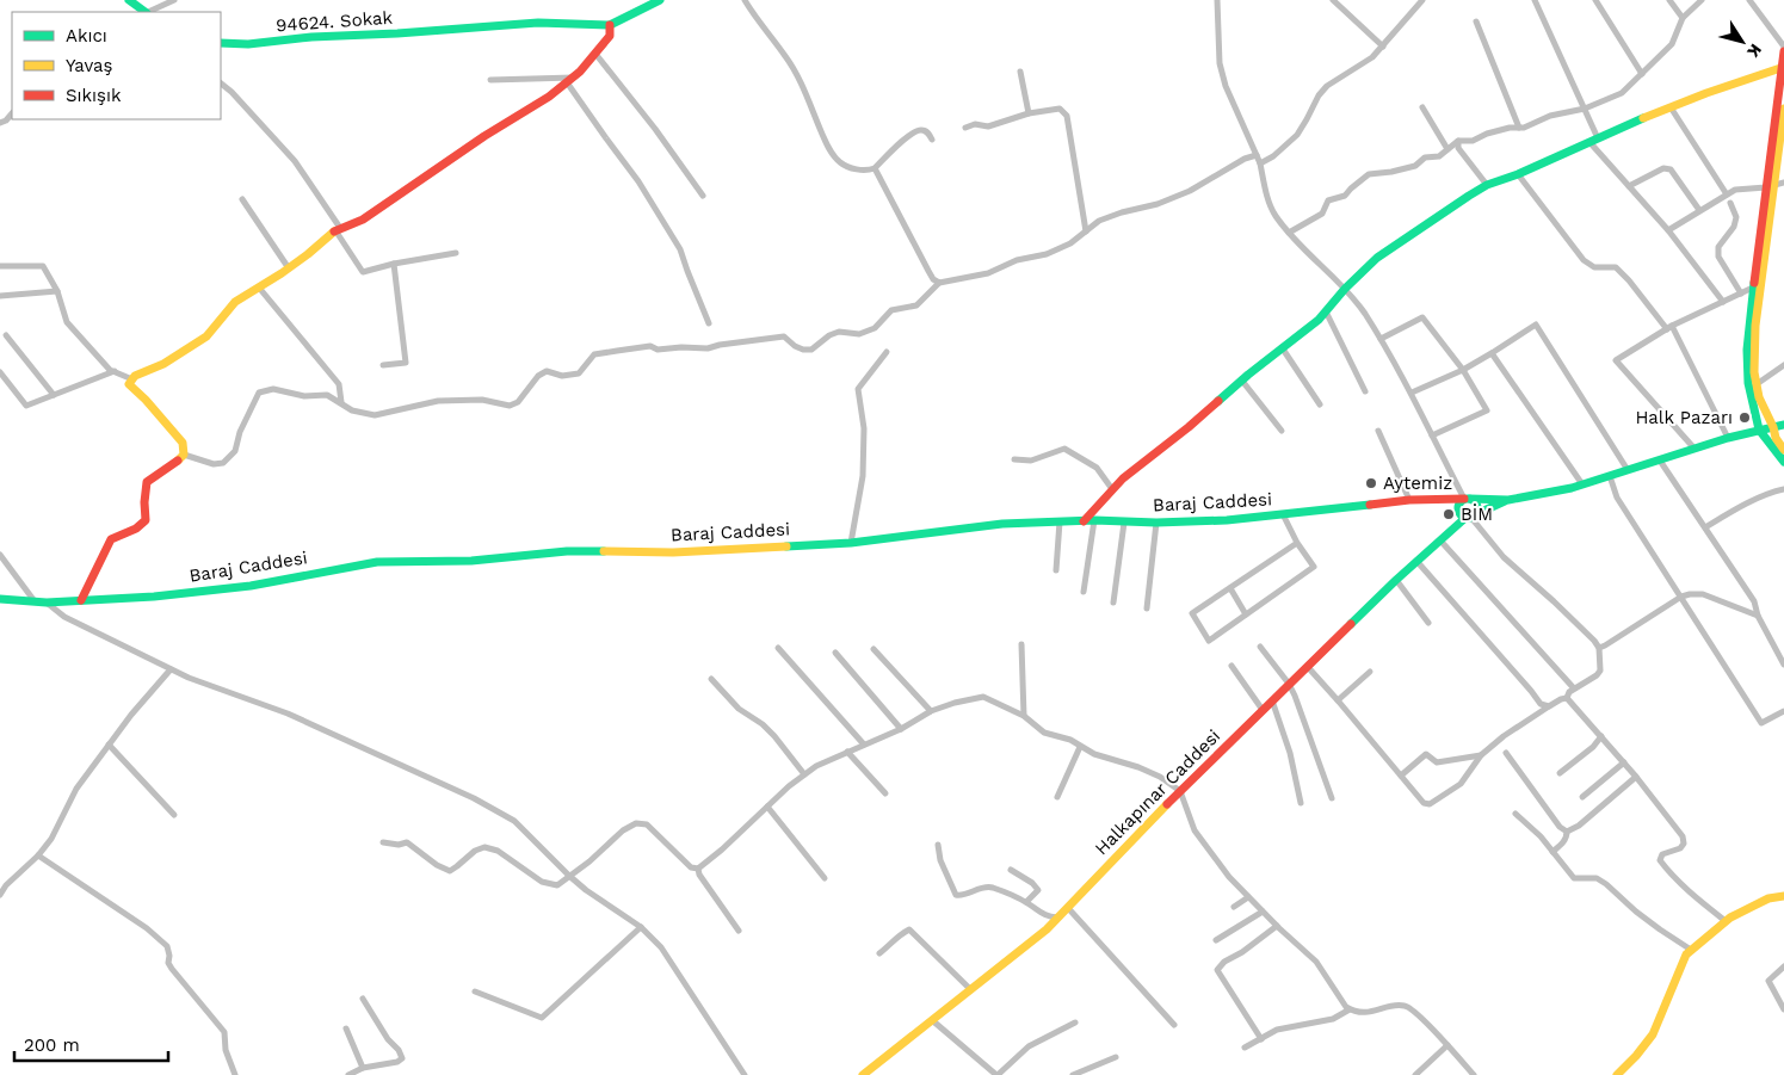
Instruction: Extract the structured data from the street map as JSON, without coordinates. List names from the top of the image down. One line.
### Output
{"streets":{"main road":["94624. Sokak","Baraj Caddesi","Halkapınar Caddesi"]},"crossings":[["Baraj Caddesi","Halkapınar Caddesi"]],"places":["Halk Pazarı","Aytemiz","BİM"],"legend":["Akıcı","Yavaş","Sıkışık"],"scale_bar":"200 m","north":"bottom right"}
